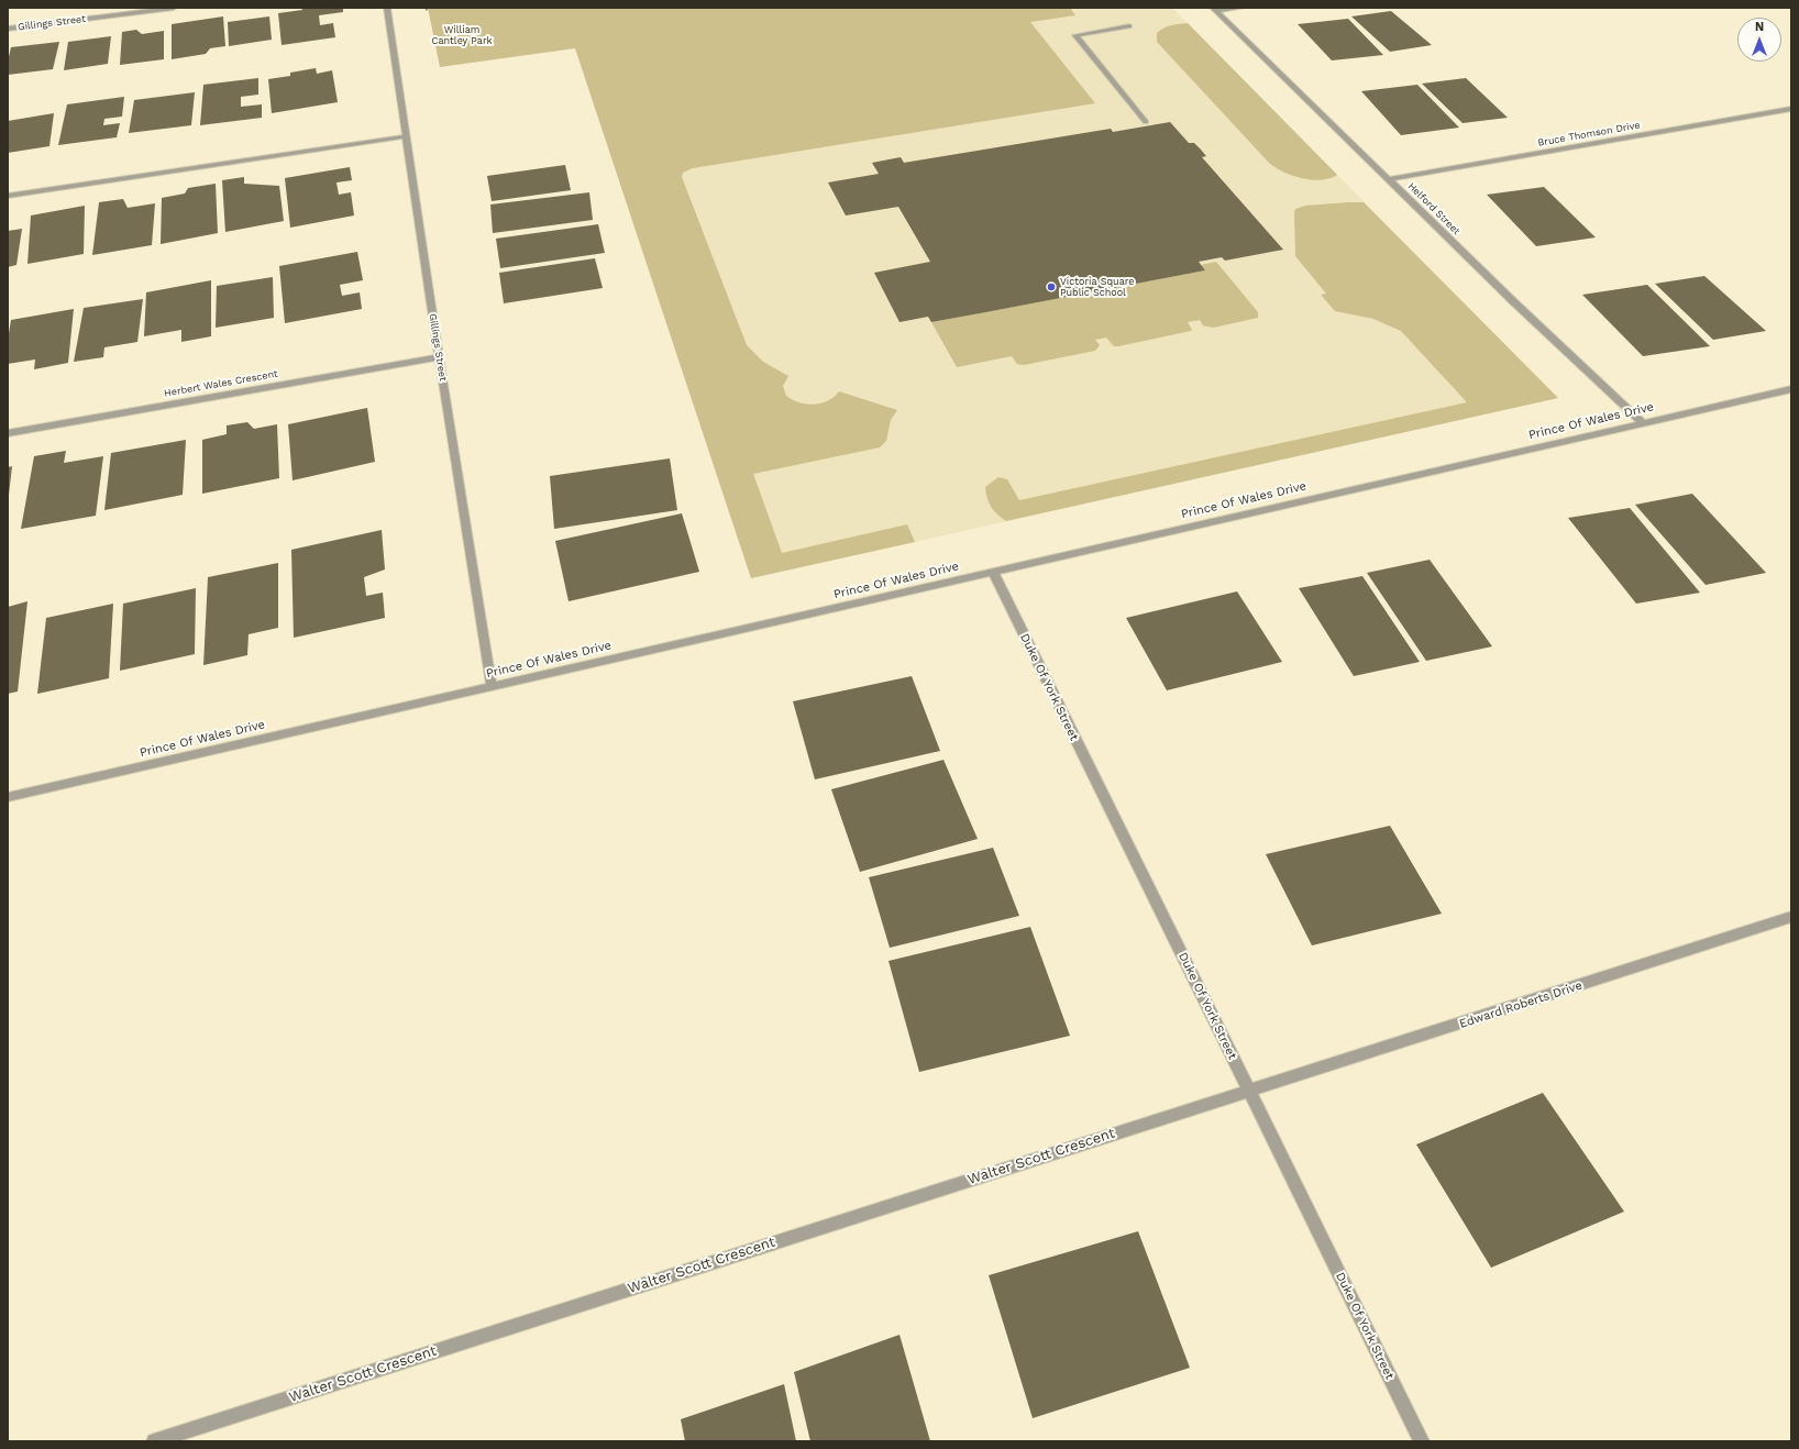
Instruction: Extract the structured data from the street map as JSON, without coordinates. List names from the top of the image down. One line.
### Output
{"streets":{"street":["Gillings Street","Bruce Thomson Drive","Helford Street","Herbert Wales Crescent","Prince Of Wales Drive","Duke Of York Street","Edward Roberts Drive","Walter Scott Crescent"]},"crossings":[["Gillings Street","Herbert Wales Crescent"],["Gillings Street","Prince Of Wales Drive"],["Bruce Thomson Drive","Helford Street"],["Helford Street","Prince Of Wales Drive"],["Prince Of Wales Drive","Duke Of York Street"],["Duke Of York Street","Edward Roberts Drive"],["Duke Of York Street","Walter Scott Crescent"],["Edward Roberts Drive","Walter Scott Crescent"]],"parks":["William Cantley Park"],"places":["Victoria Square Public School"],"north":"top"}
